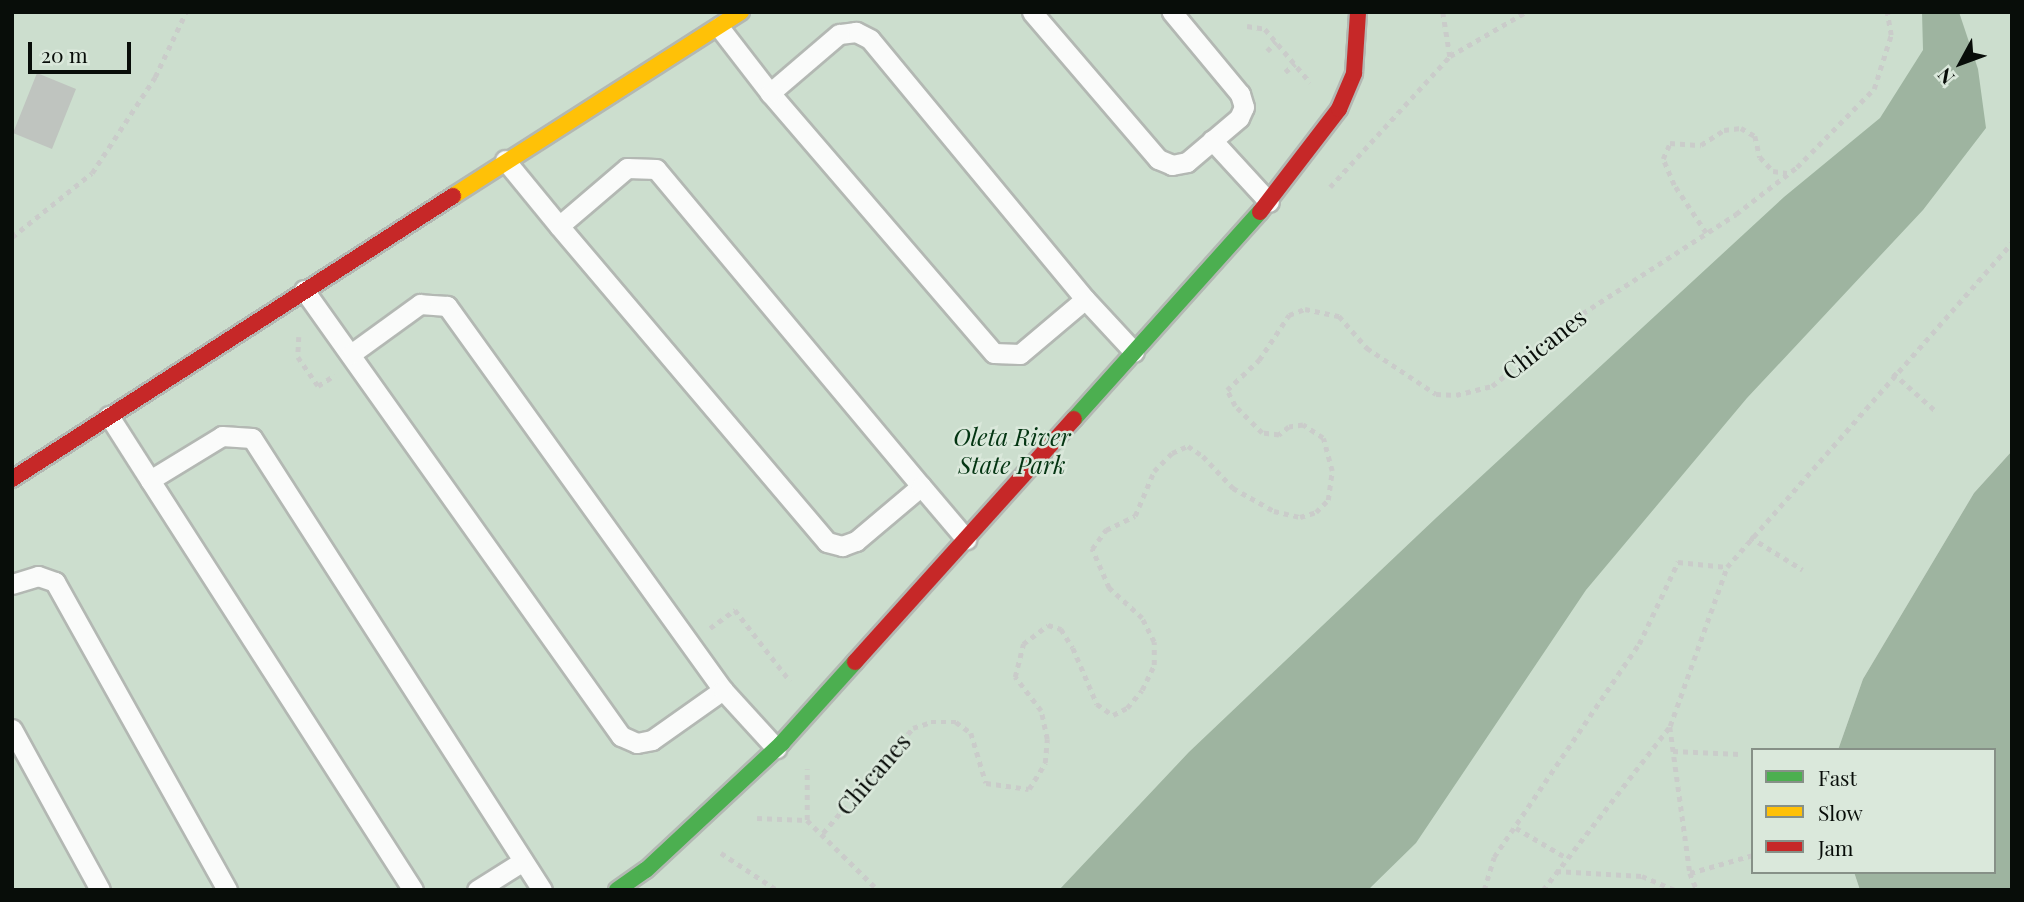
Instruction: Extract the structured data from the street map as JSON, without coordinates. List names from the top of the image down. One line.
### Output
{"streets":{"path":["Chicanes"]},"parks":["Oleta River State Park"],"legend":["Fast","Slow","Jam"],"scale_bar":"20 m","north":"bottom left"}
